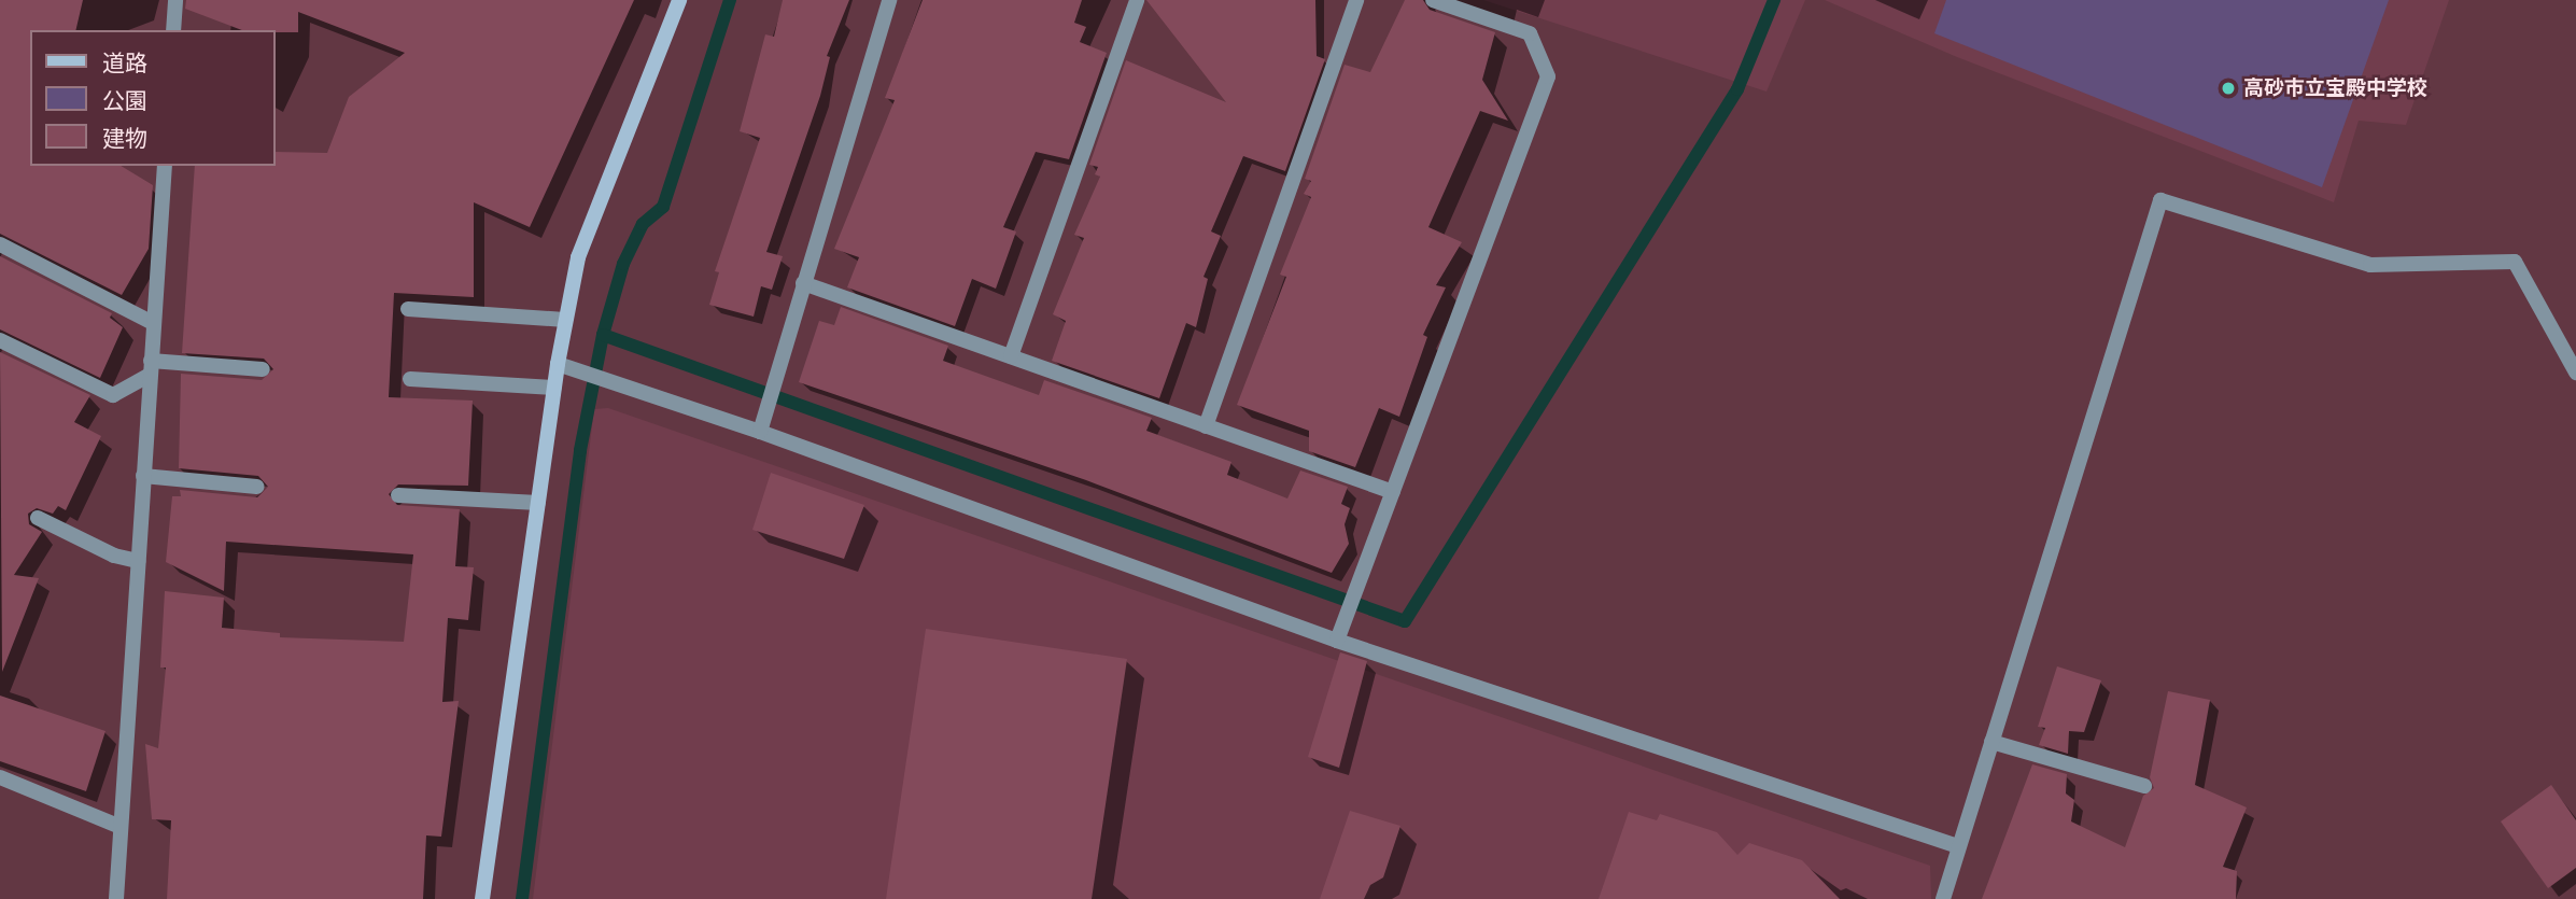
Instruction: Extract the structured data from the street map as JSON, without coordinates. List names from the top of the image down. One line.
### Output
{"places":["高砂市立宝殿中学校"],"legend":["道路","公園","建物"]}
